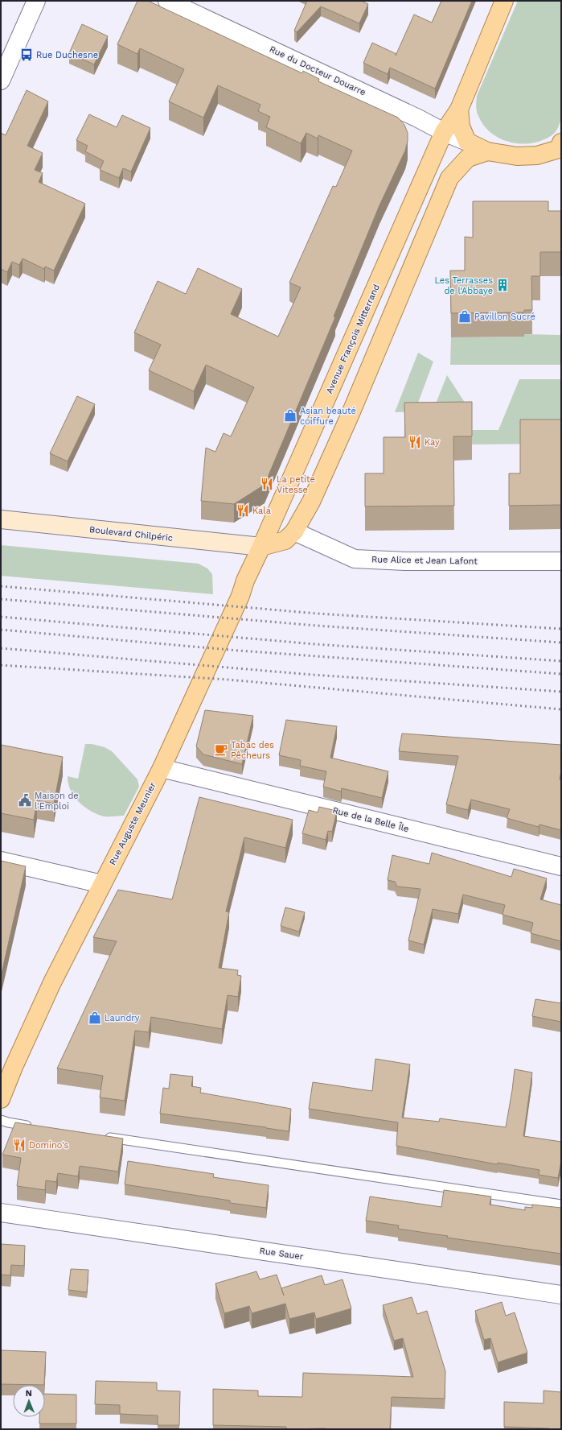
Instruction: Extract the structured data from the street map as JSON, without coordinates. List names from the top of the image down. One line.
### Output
{"streets":{"main road":["Avenue François Mitterrand","Rue Auguste Meunier"],"street":["Rue du Docteur Douarre","Boulevard Chilpéric","Rue Alice et Jean Lafont","Rue de la Belle Île","Rue Sauer"]},"crossings":[["Rue du Docteur Douarre","Avenue François Mitterrand"],["Avenue François Mitterrand","Boulevard Chilpéric"],["Avenue François Mitterrand","Rue Auguste Meunier"],["Boulevard Chilpéric","Rue Auguste Meunier"],["Rue de la Belle Île","Rue Auguste Meunier"]],"places":{"bus stop":["Rue Duchesne"],"building":["Les Terrasses de l'Abbaye"],"shop":["Pavillon Sucré","Asian beauté coiffure","Laundry"],"restaurant":["Kay","La petite Vitesse","Kala","Domino's"],"cafe":["Tabac des Pêcheurs"],"public building":["Maison de l'Emploi"]},"north":"top"}
